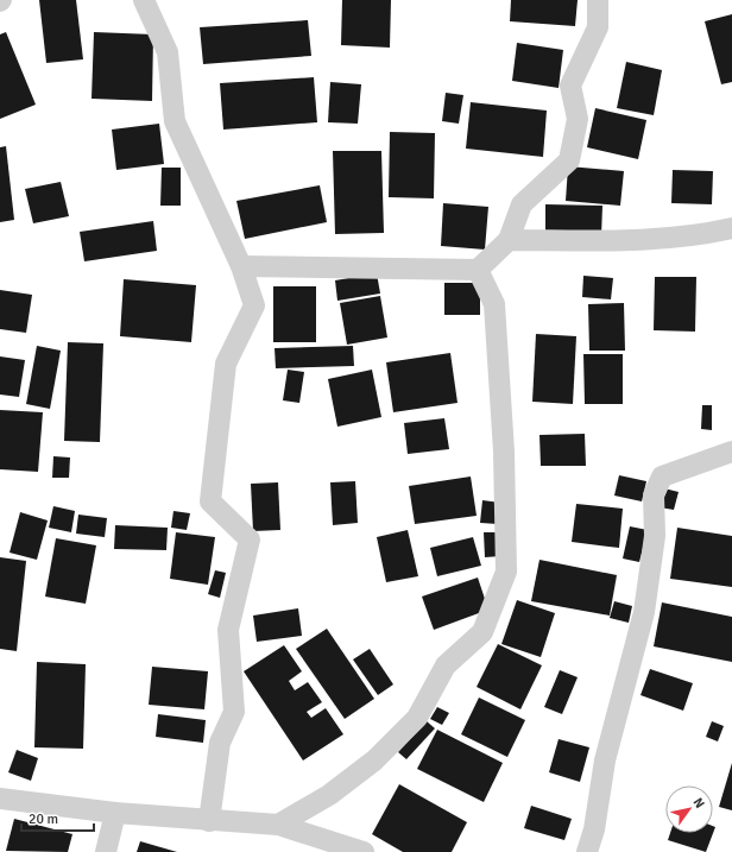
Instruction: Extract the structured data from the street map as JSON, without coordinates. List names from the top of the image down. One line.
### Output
{"scale_bar":"20 m","north":"top right"}
